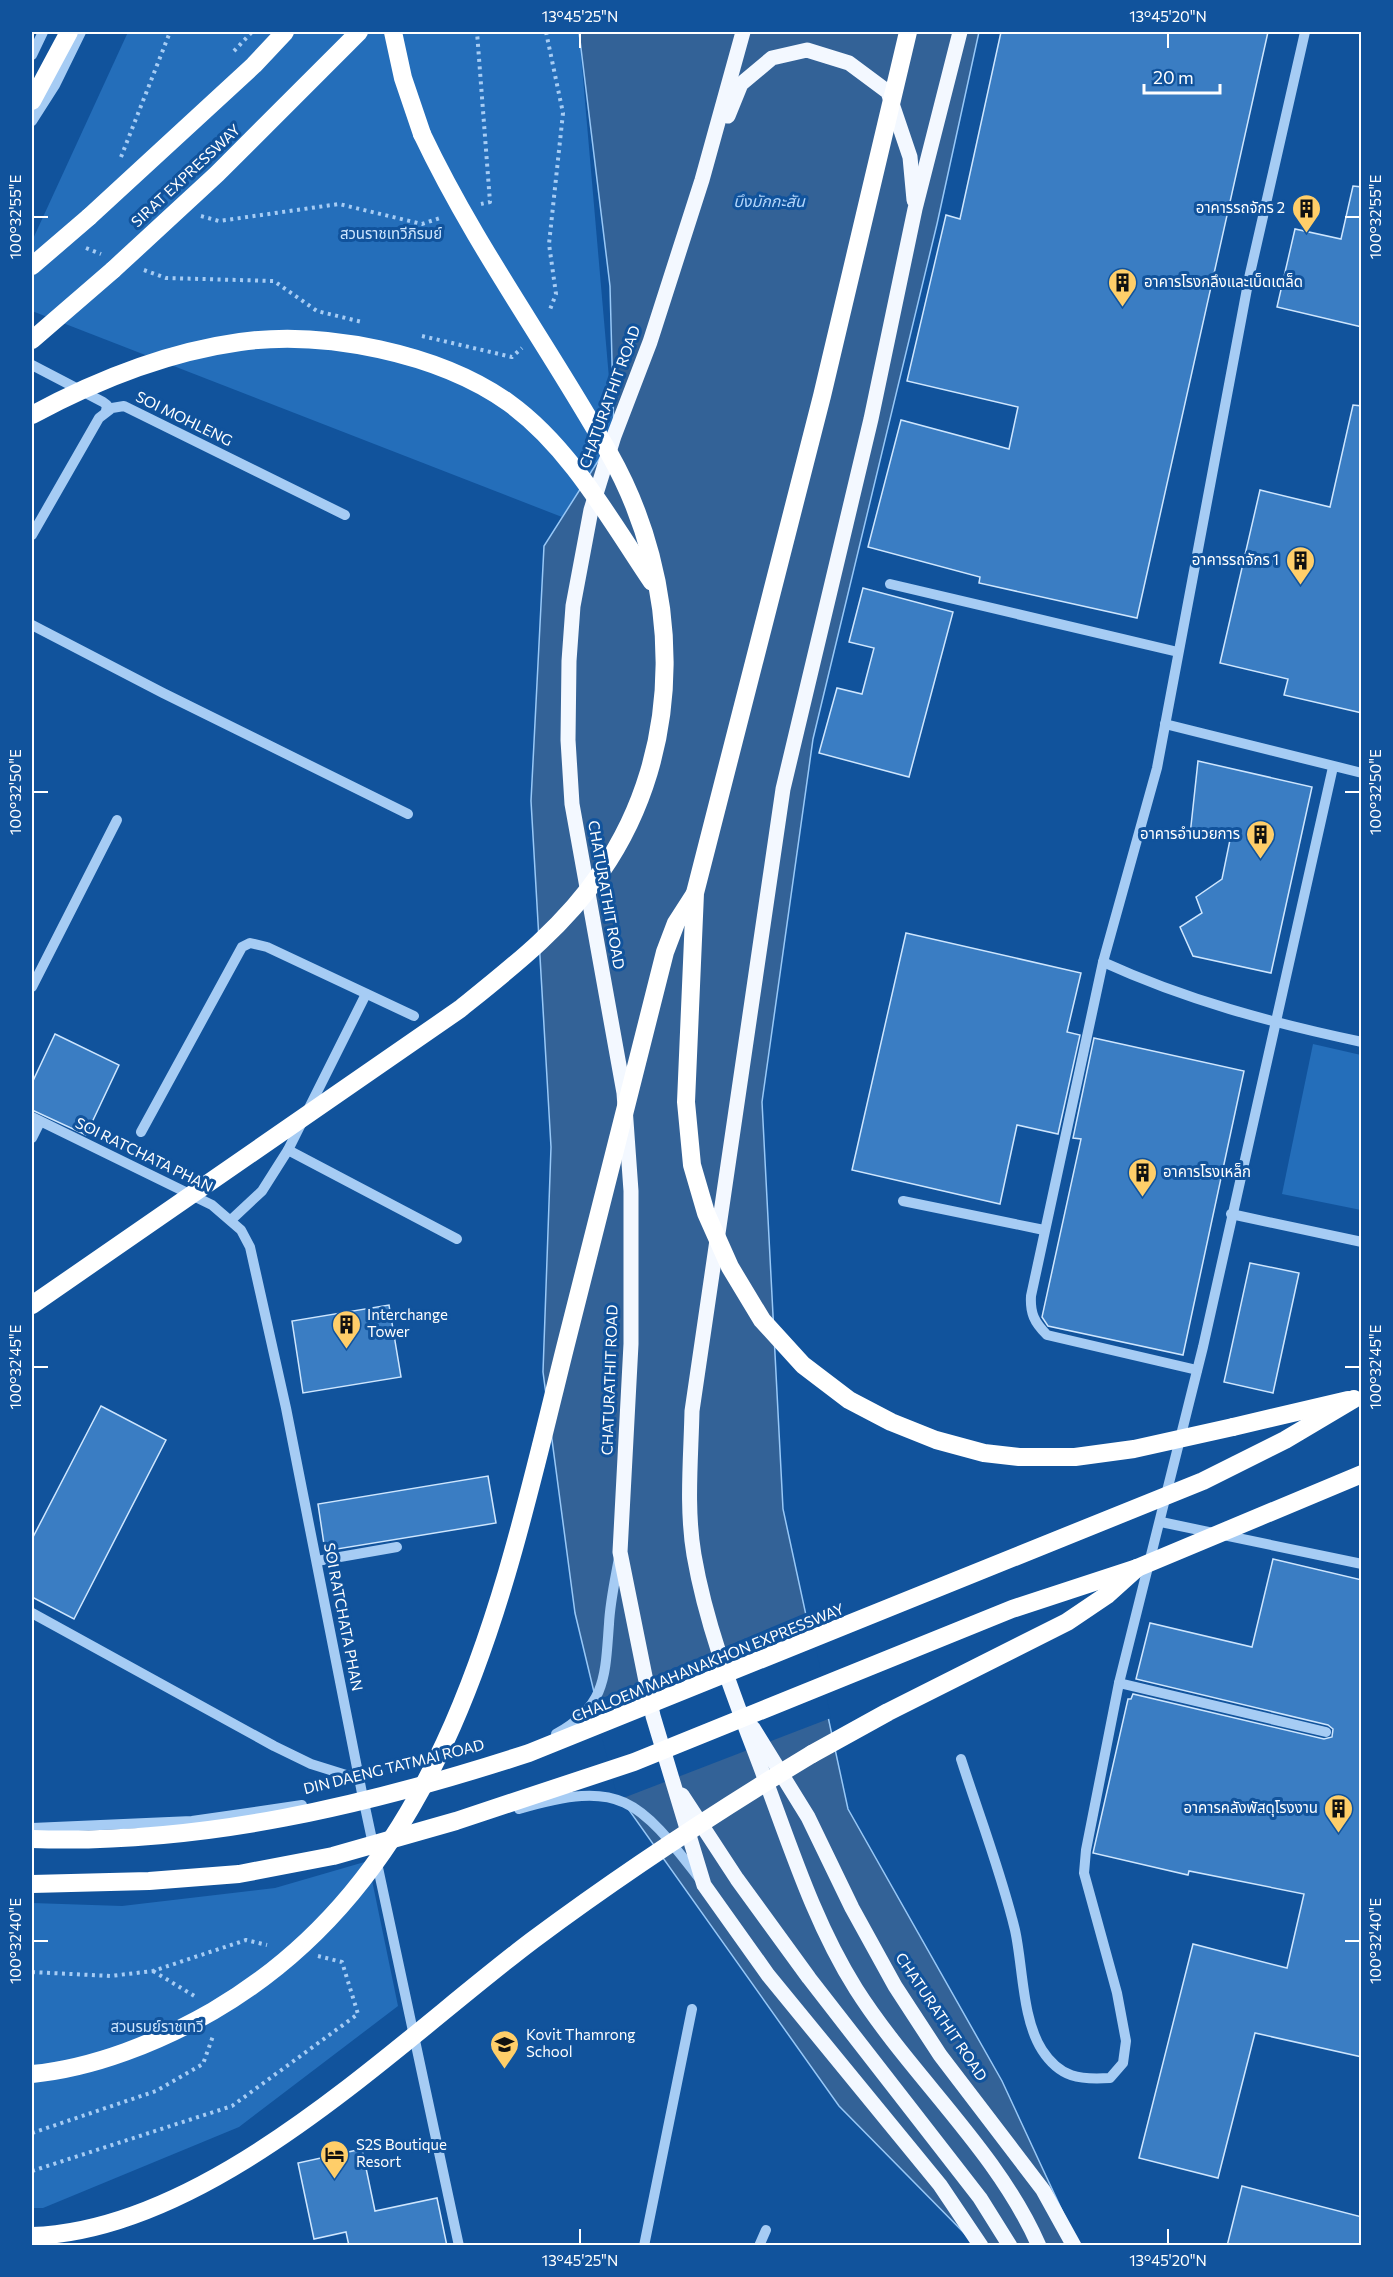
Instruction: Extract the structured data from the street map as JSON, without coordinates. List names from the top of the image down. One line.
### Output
{"streets":{"highway":["SIRAT EXPRESSWAY","CHALOEM MAHANAKHON EXPRESSWAY"],"main road":["CHATURATHIT ROAD"],"street":["SOI MOHLENG","SOI RATCHATA PHAN","DIN DAENG TATMAI ROAD"]},"crossings":[["CHATURATHIT ROAD","DIN DAENG TATMAI ROAD"],["SOI RATCHATA PHAN","DIN DAENG TATMAI ROAD"]],"water":["บึงมักกะสัน"],"parks":["สวนราชเทวีภิรมย์","สวนรมย์ราชเทวี"],"places":{"building":["อาคารรถจักร 2","อาคารโรงกลึงและเบ็ดเตล็ด","อาคารรถจักร 1","อาคารอำนวยการ","อาคารโรงเหล็ก","Interchange Tower","อาคารคลังพัสดุโรงงาน"],"school or university":["Kovit Thamrong School"],"hotel":["S2S Boutique Resort"]},"scale_bar":"20 m","coordinates":["13°45'25\"N","13°45'20\"N","100°32'55\"E","100°32'50\"E","100°32'45\"E","100°32'40\"E"]}
